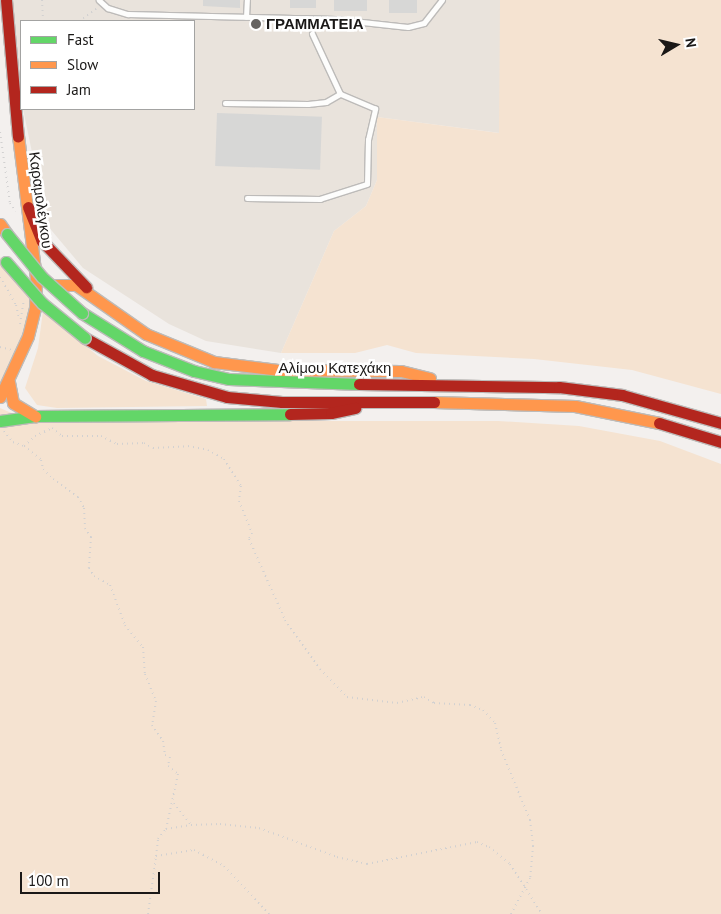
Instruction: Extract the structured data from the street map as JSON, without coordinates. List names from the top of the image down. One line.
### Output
{"streets":{"main road":["Καραμολέγκου","Αλίμου Κατεχάκη"]},"places":["ΓΡΑΜΜΑΤΕΙΑ"],"legend":["Fast","Slow","Jam"],"scale_bar":"100 m","north":"right"}
